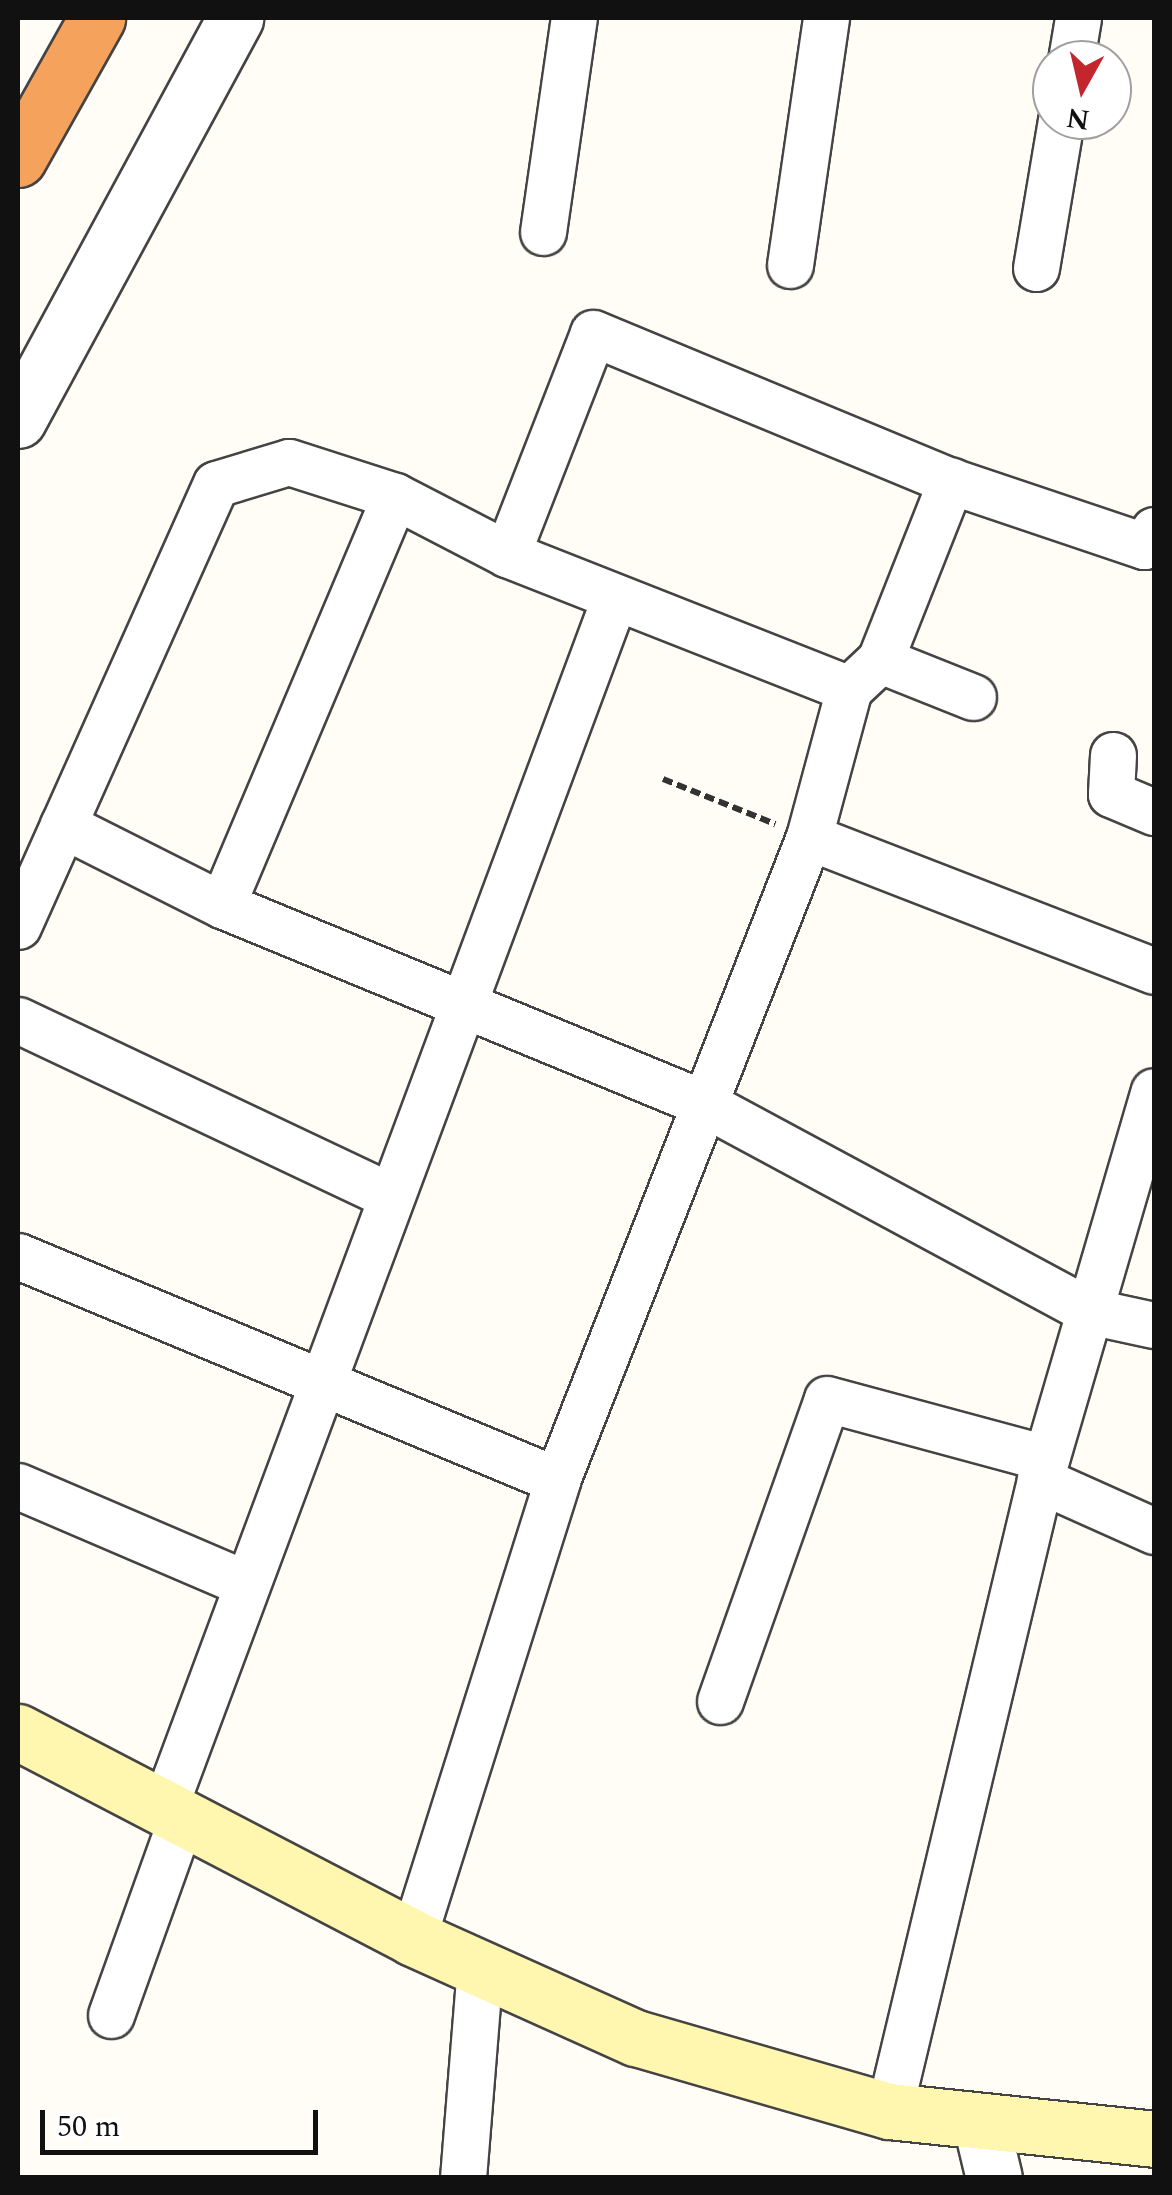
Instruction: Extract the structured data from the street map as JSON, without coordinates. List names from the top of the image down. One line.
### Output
{"scale_bar":"50 m","north":"bottom"}
